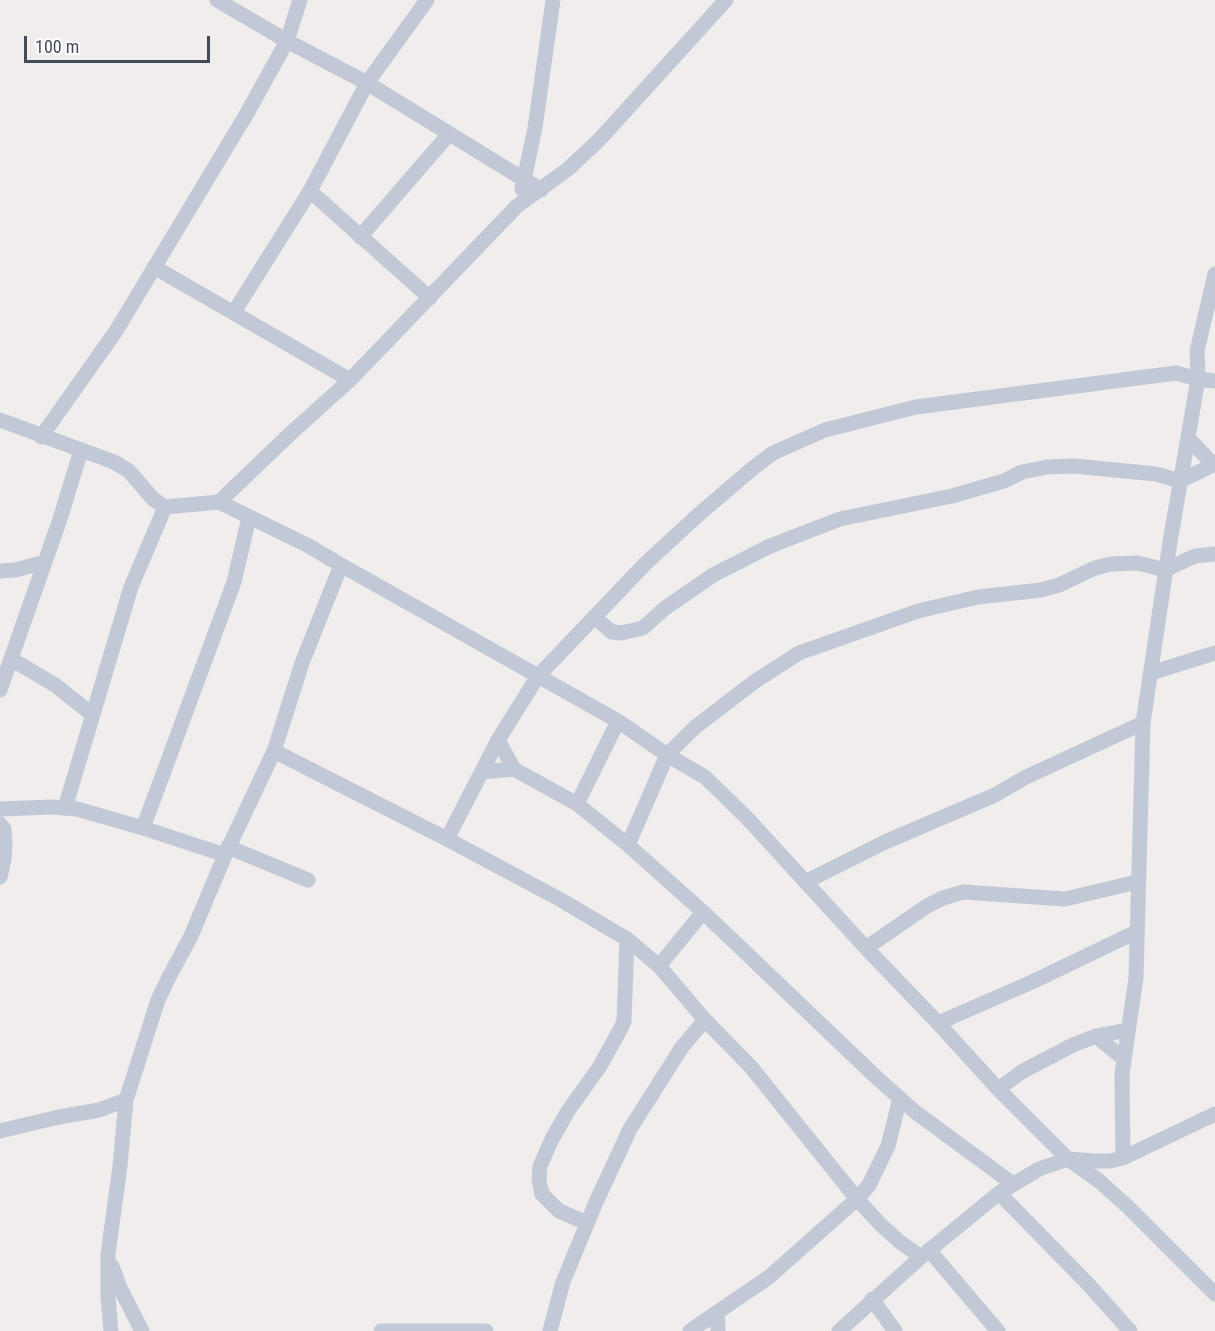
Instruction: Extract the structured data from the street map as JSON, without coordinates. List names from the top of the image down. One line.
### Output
{"scale_bar":"100 m"}
